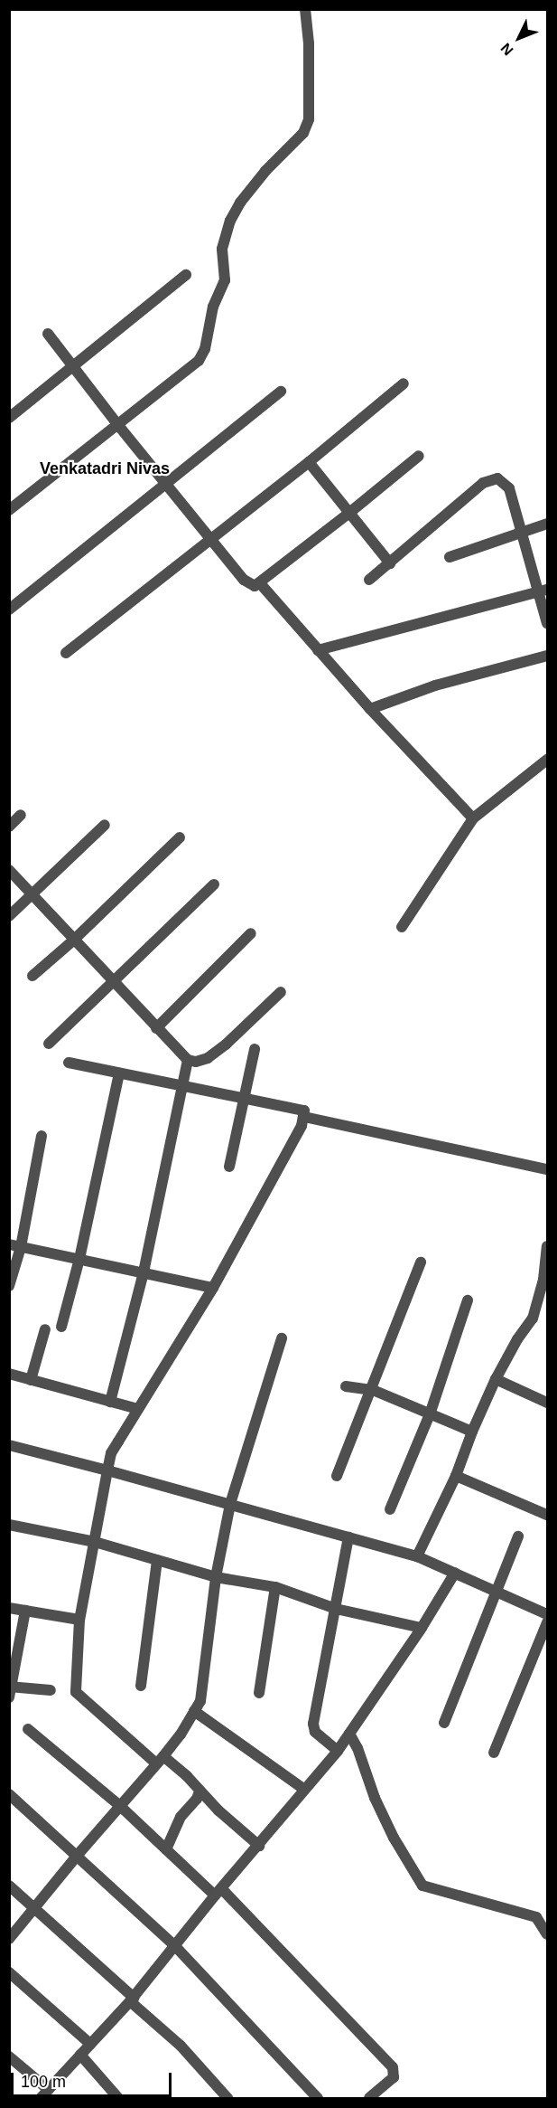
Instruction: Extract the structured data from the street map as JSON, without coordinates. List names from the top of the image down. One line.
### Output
{"districts":["Venkatadri Nivas"],"scale_bar":"100 m","north":"bottom left"}
